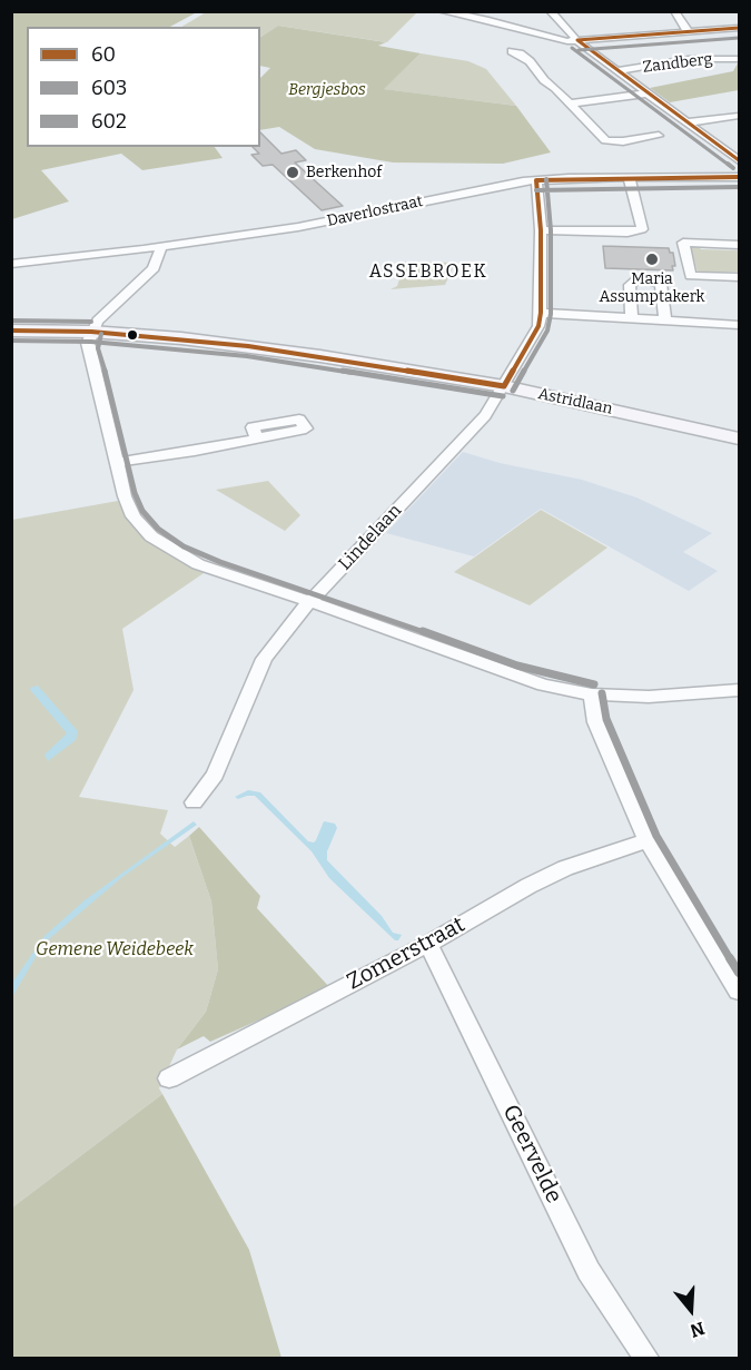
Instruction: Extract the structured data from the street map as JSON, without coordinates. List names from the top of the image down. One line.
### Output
{"streets":{"main road":["Astridlaan"],"street":["Zandberg","Daverlostraat","Lindelaan","Zomerstraat","Geervelde"]},"crossings":[["Astridlaan","Lindelaan"],["Zomerstraat","Geervelde"]],"districts":["ASSEBROEK"],"parks":["Bergjesbos","Gemene Weidebeek"],"places":["Berkenhof","Maria Assumptakerk"],"lines":["transit line 60","transit line 603","transit line 602"],"legend":["60","603","602"],"north":"bottom"}
